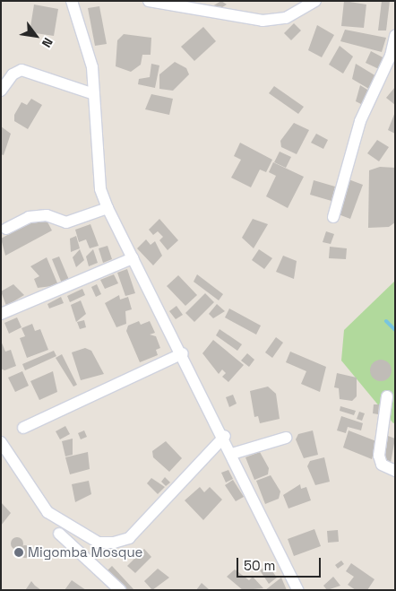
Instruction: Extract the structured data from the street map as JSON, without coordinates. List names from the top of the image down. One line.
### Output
{"places":["Migomba Mosque"],"scale_bar":"50 m","north":"bottom right"}
